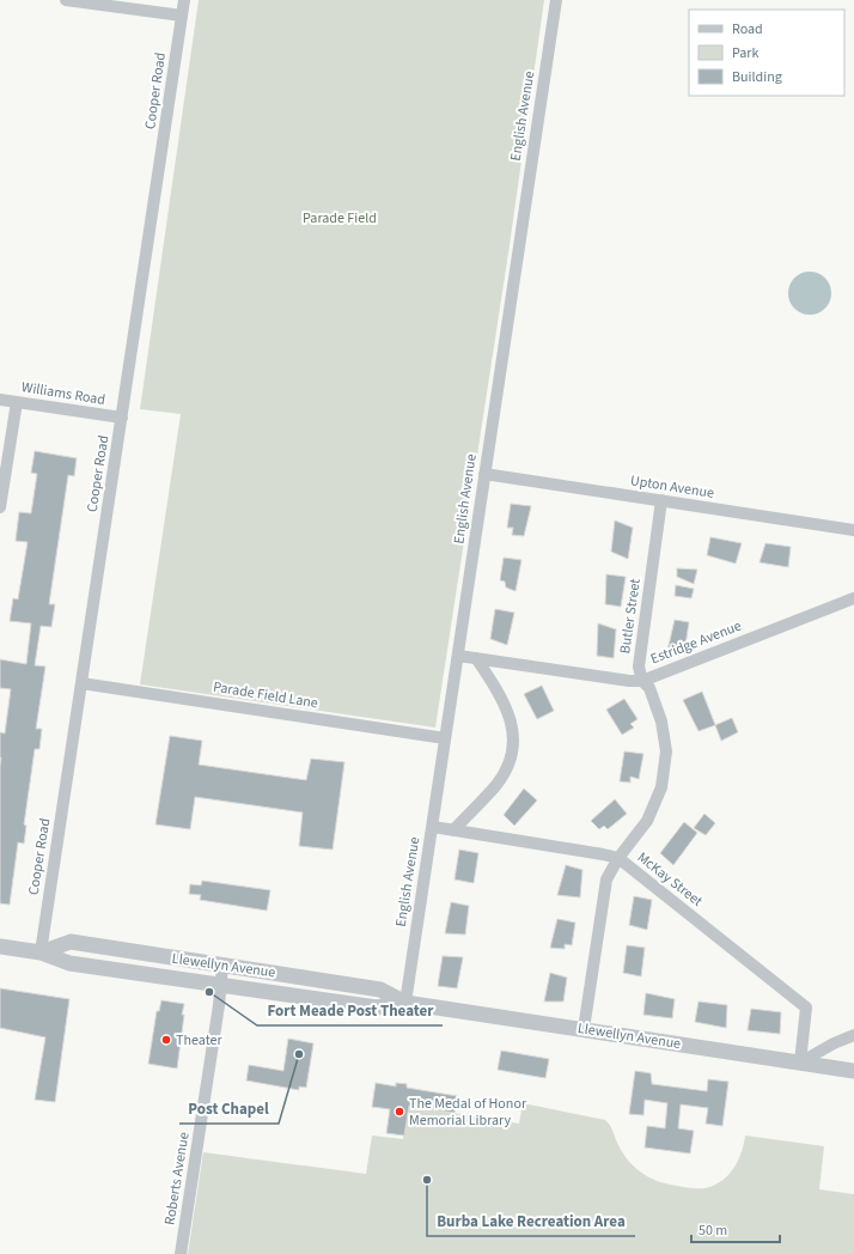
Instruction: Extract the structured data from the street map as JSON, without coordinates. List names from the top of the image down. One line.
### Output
{"streets":{"street":["Cooper Road","English Avenue","Williams Road","Upton Avenue","Butler Street","Estridge Avenue","Parade Field Lane","McKay Street","Llewellyn Avenue","Roberts Avenue"]},"crossings":[["Cooper Road","Williams Road"],["Cooper Road","Parade Field Lane"],["Cooper Road","Llewellyn Avenue"],["English Avenue","Upton Avenue"],["English Avenue","Estridge Avenue"],["English Avenue","Parade Field Lane"],["English Avenue","McKay Street"],["English Avenue","Llewellyn Avenue"],["Upton Avenue","Butler Street"],["Butler Street","Estridge Avenue"],["Butler Street","McKay Street"],["Butler Street","Llewellyn Avenue"],["McKay Street","Llewellyn Avenue"],["Llewellyn Avenue","Roberts Avenue"]],"parks":["Parade Field"],"places":["Fort Meade Post Theater","Theater","Post Chapel","The Medal of Honor Memorial Library","Burba Lake Recreation Area"],"legend":["Road","Park","Building"],"scale_bar":"50 m"}
